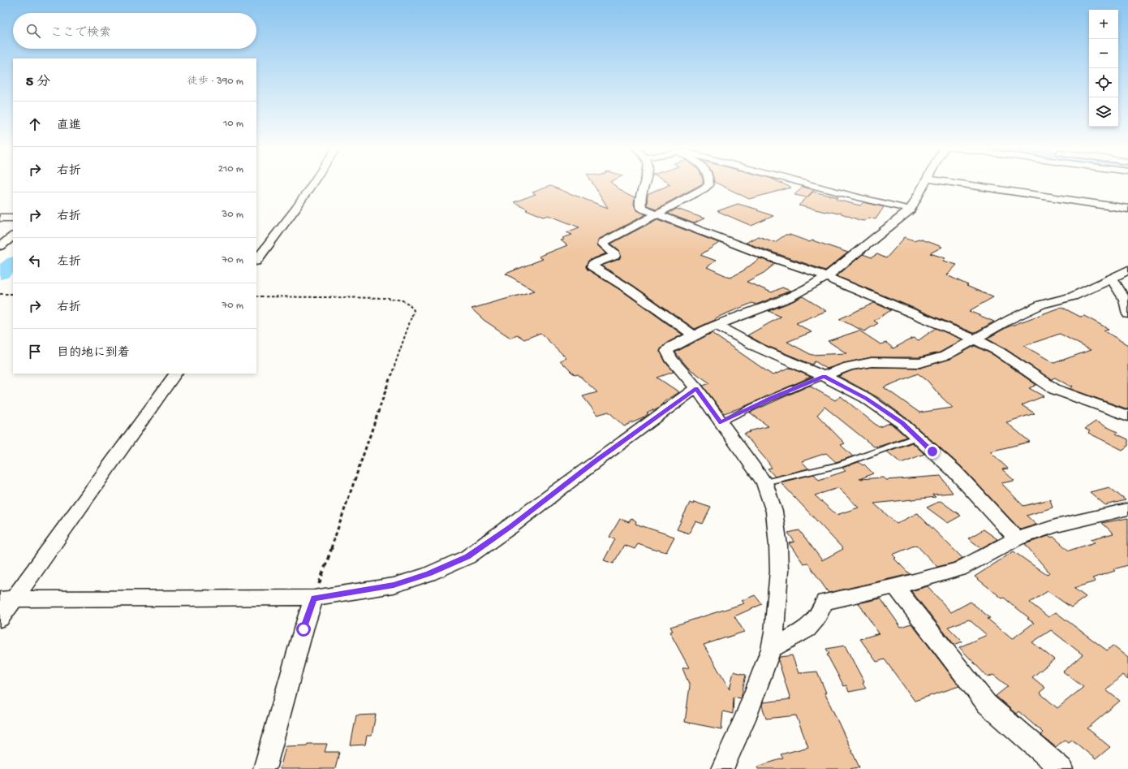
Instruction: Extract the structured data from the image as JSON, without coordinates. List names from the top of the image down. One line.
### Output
{"page":{"map_buttons":["+","−"],"search":"ここで検索","heading":["5 分","徒歩 · 390 m"],"list":[["直進","10 m"],["右折","210 m"],["右折","30 m"],["左折","70 m"],["右折","70 m"],"目的地に到着"]}}
